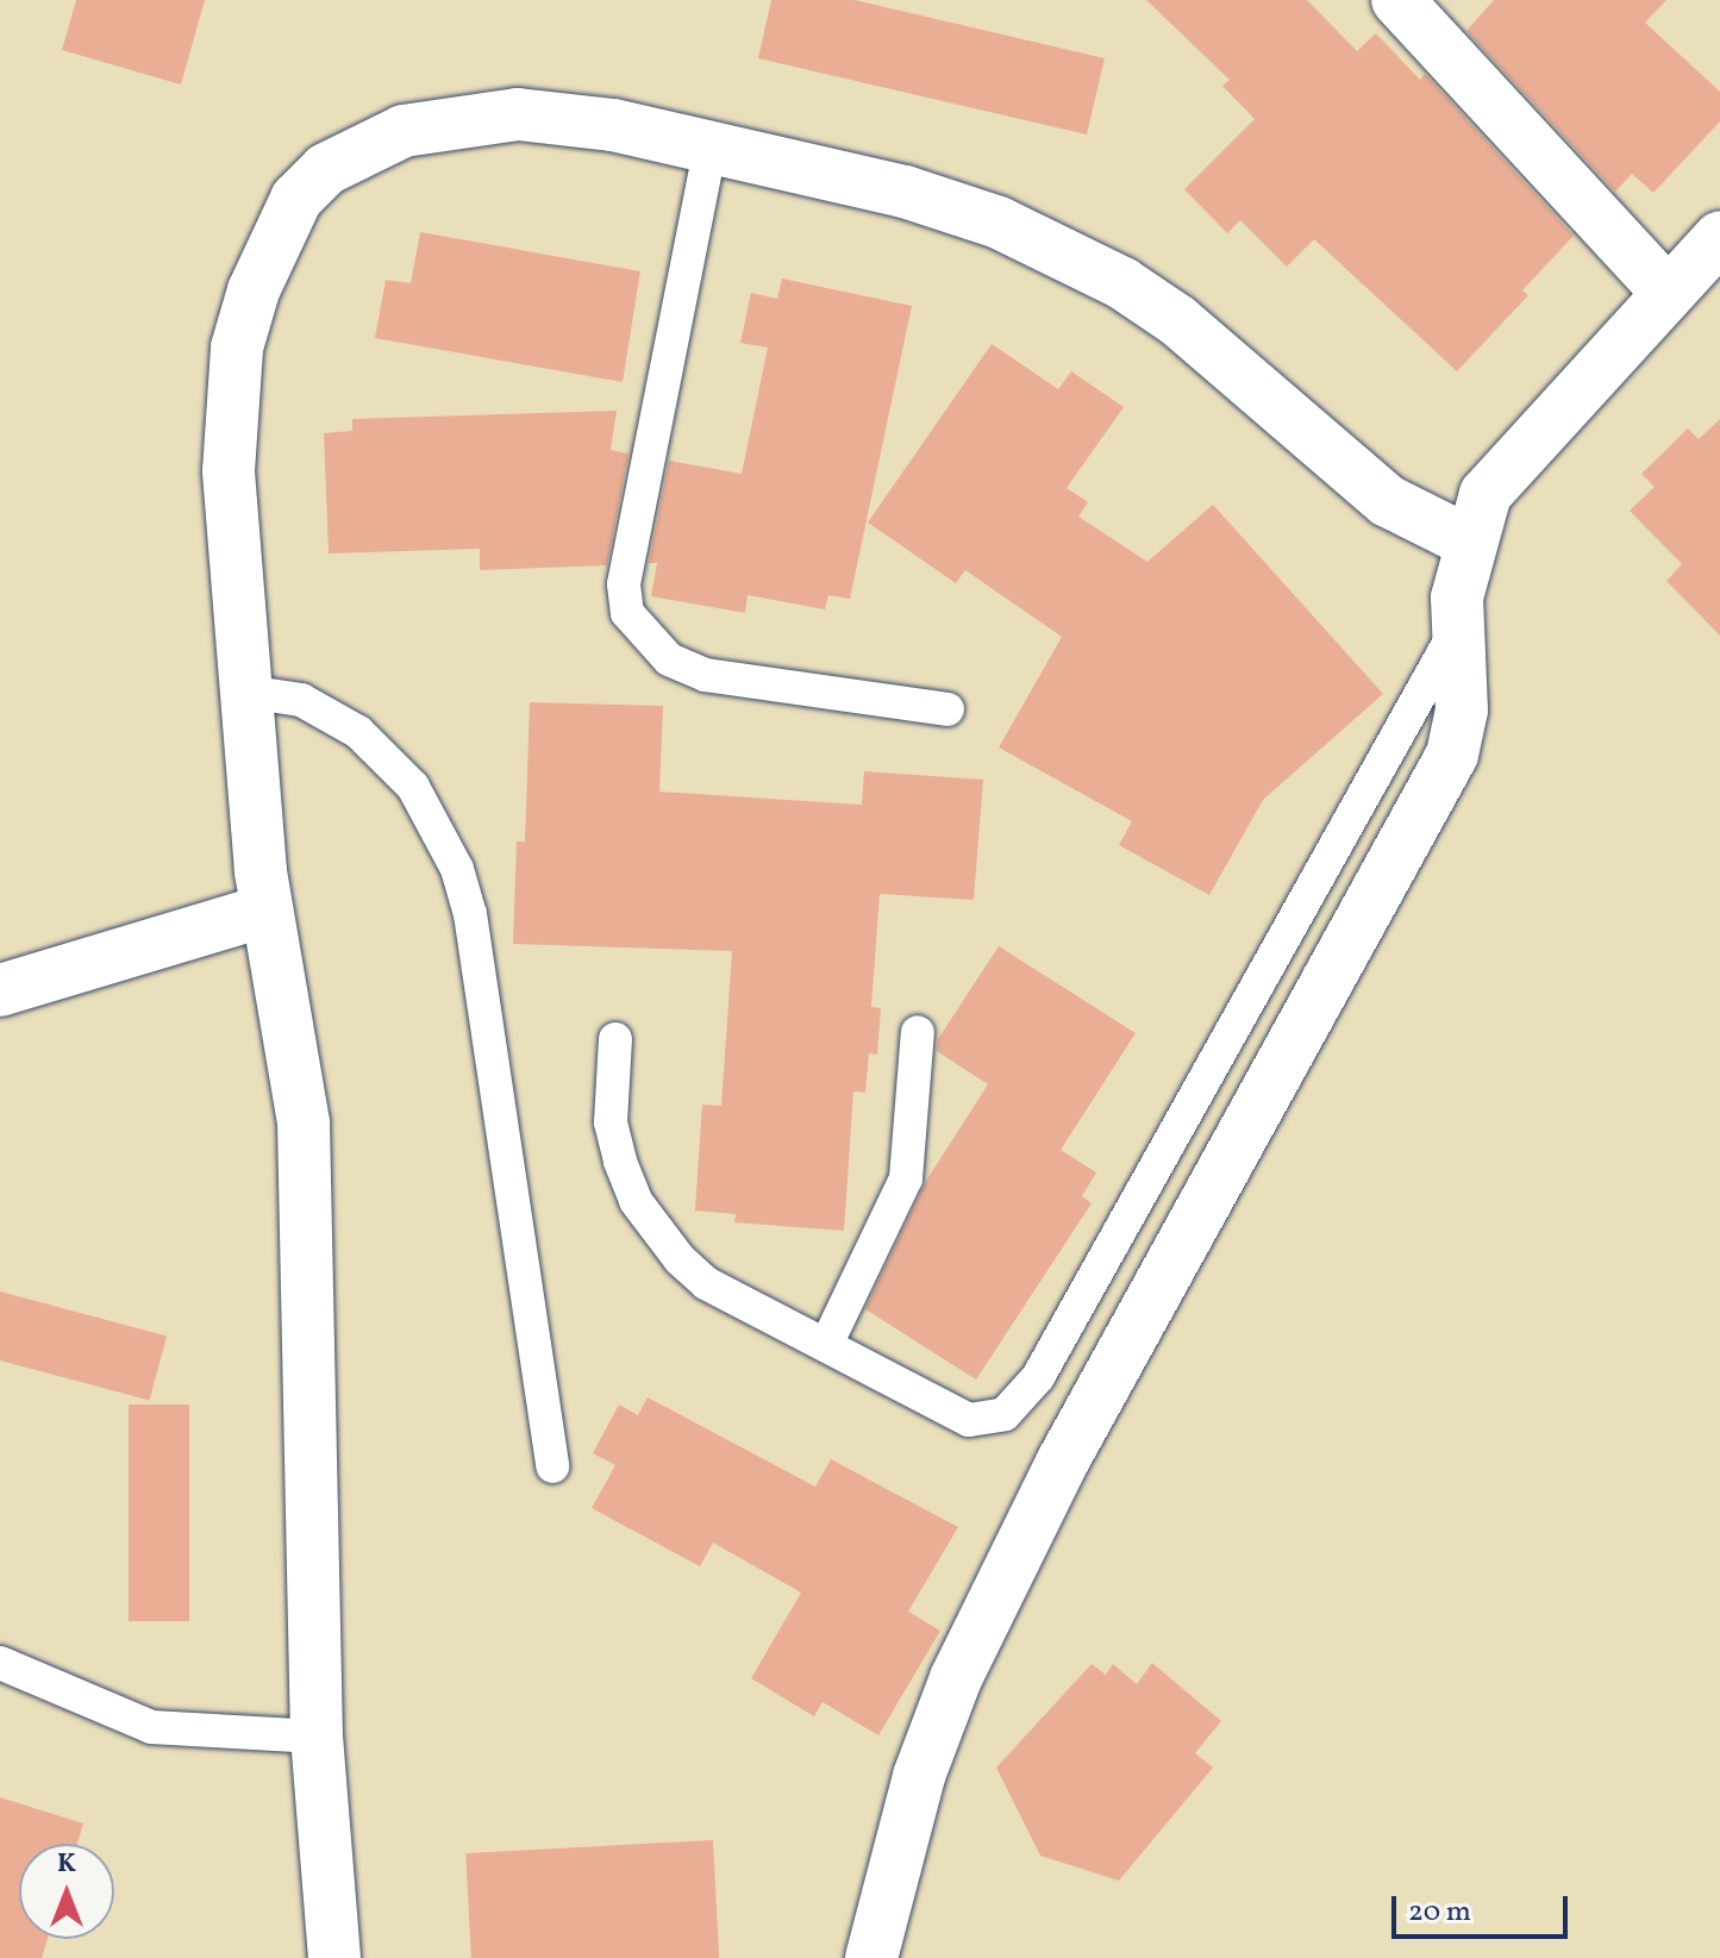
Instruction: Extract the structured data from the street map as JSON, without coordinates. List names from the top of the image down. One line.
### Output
{"scale_bar":"20 m","north":"top"}
